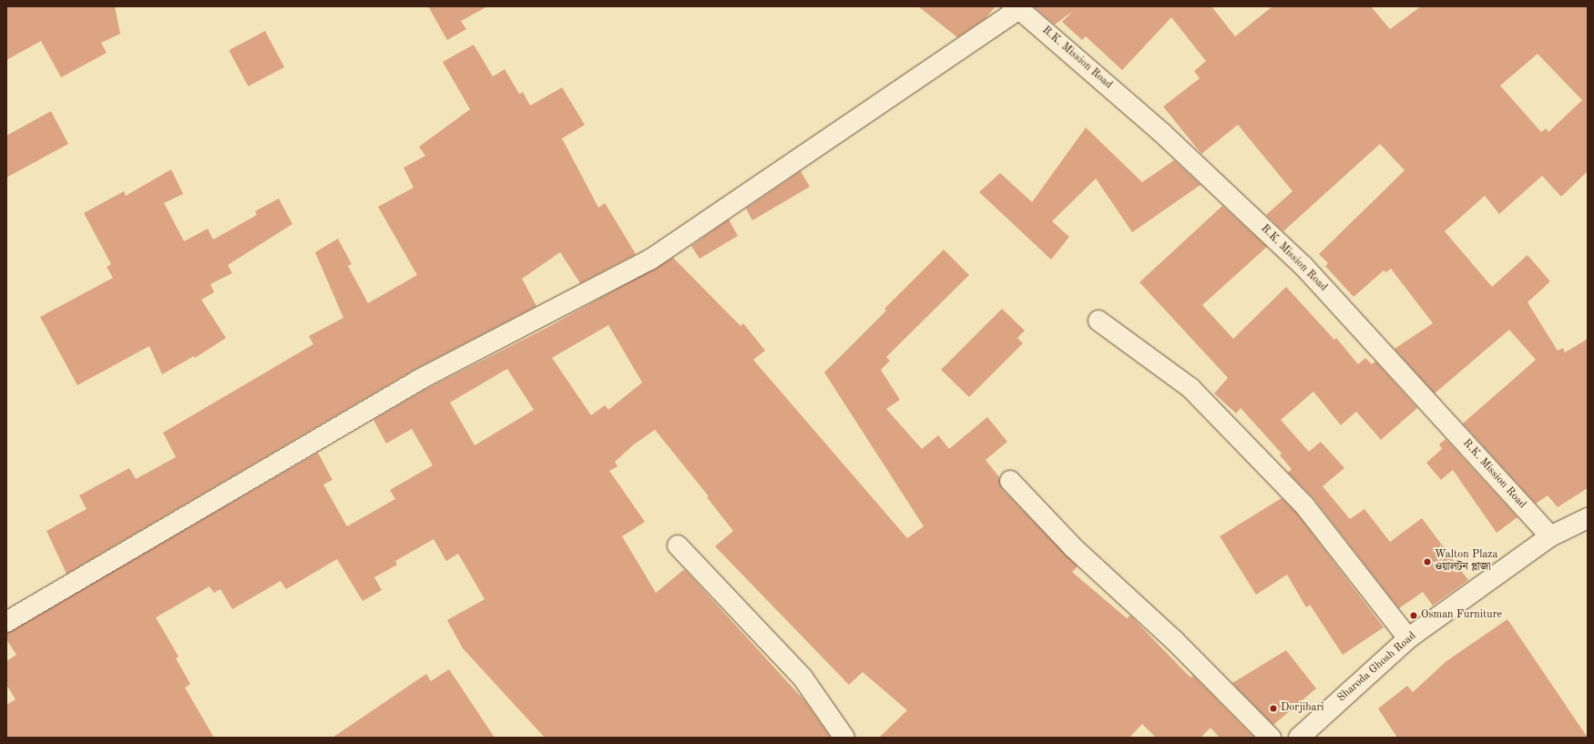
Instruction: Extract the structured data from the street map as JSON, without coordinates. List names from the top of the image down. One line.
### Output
{"streets":{"street":["R.K. Mission Road","Sharoda Ghosh Road"]},"crossings":[["R.K. Mission Road","Sharoda Ghosh Road"]],"places":["Walton Plaza ওয়ালটন প্লাজা","Osman Furniture","Dorjibari"]}
